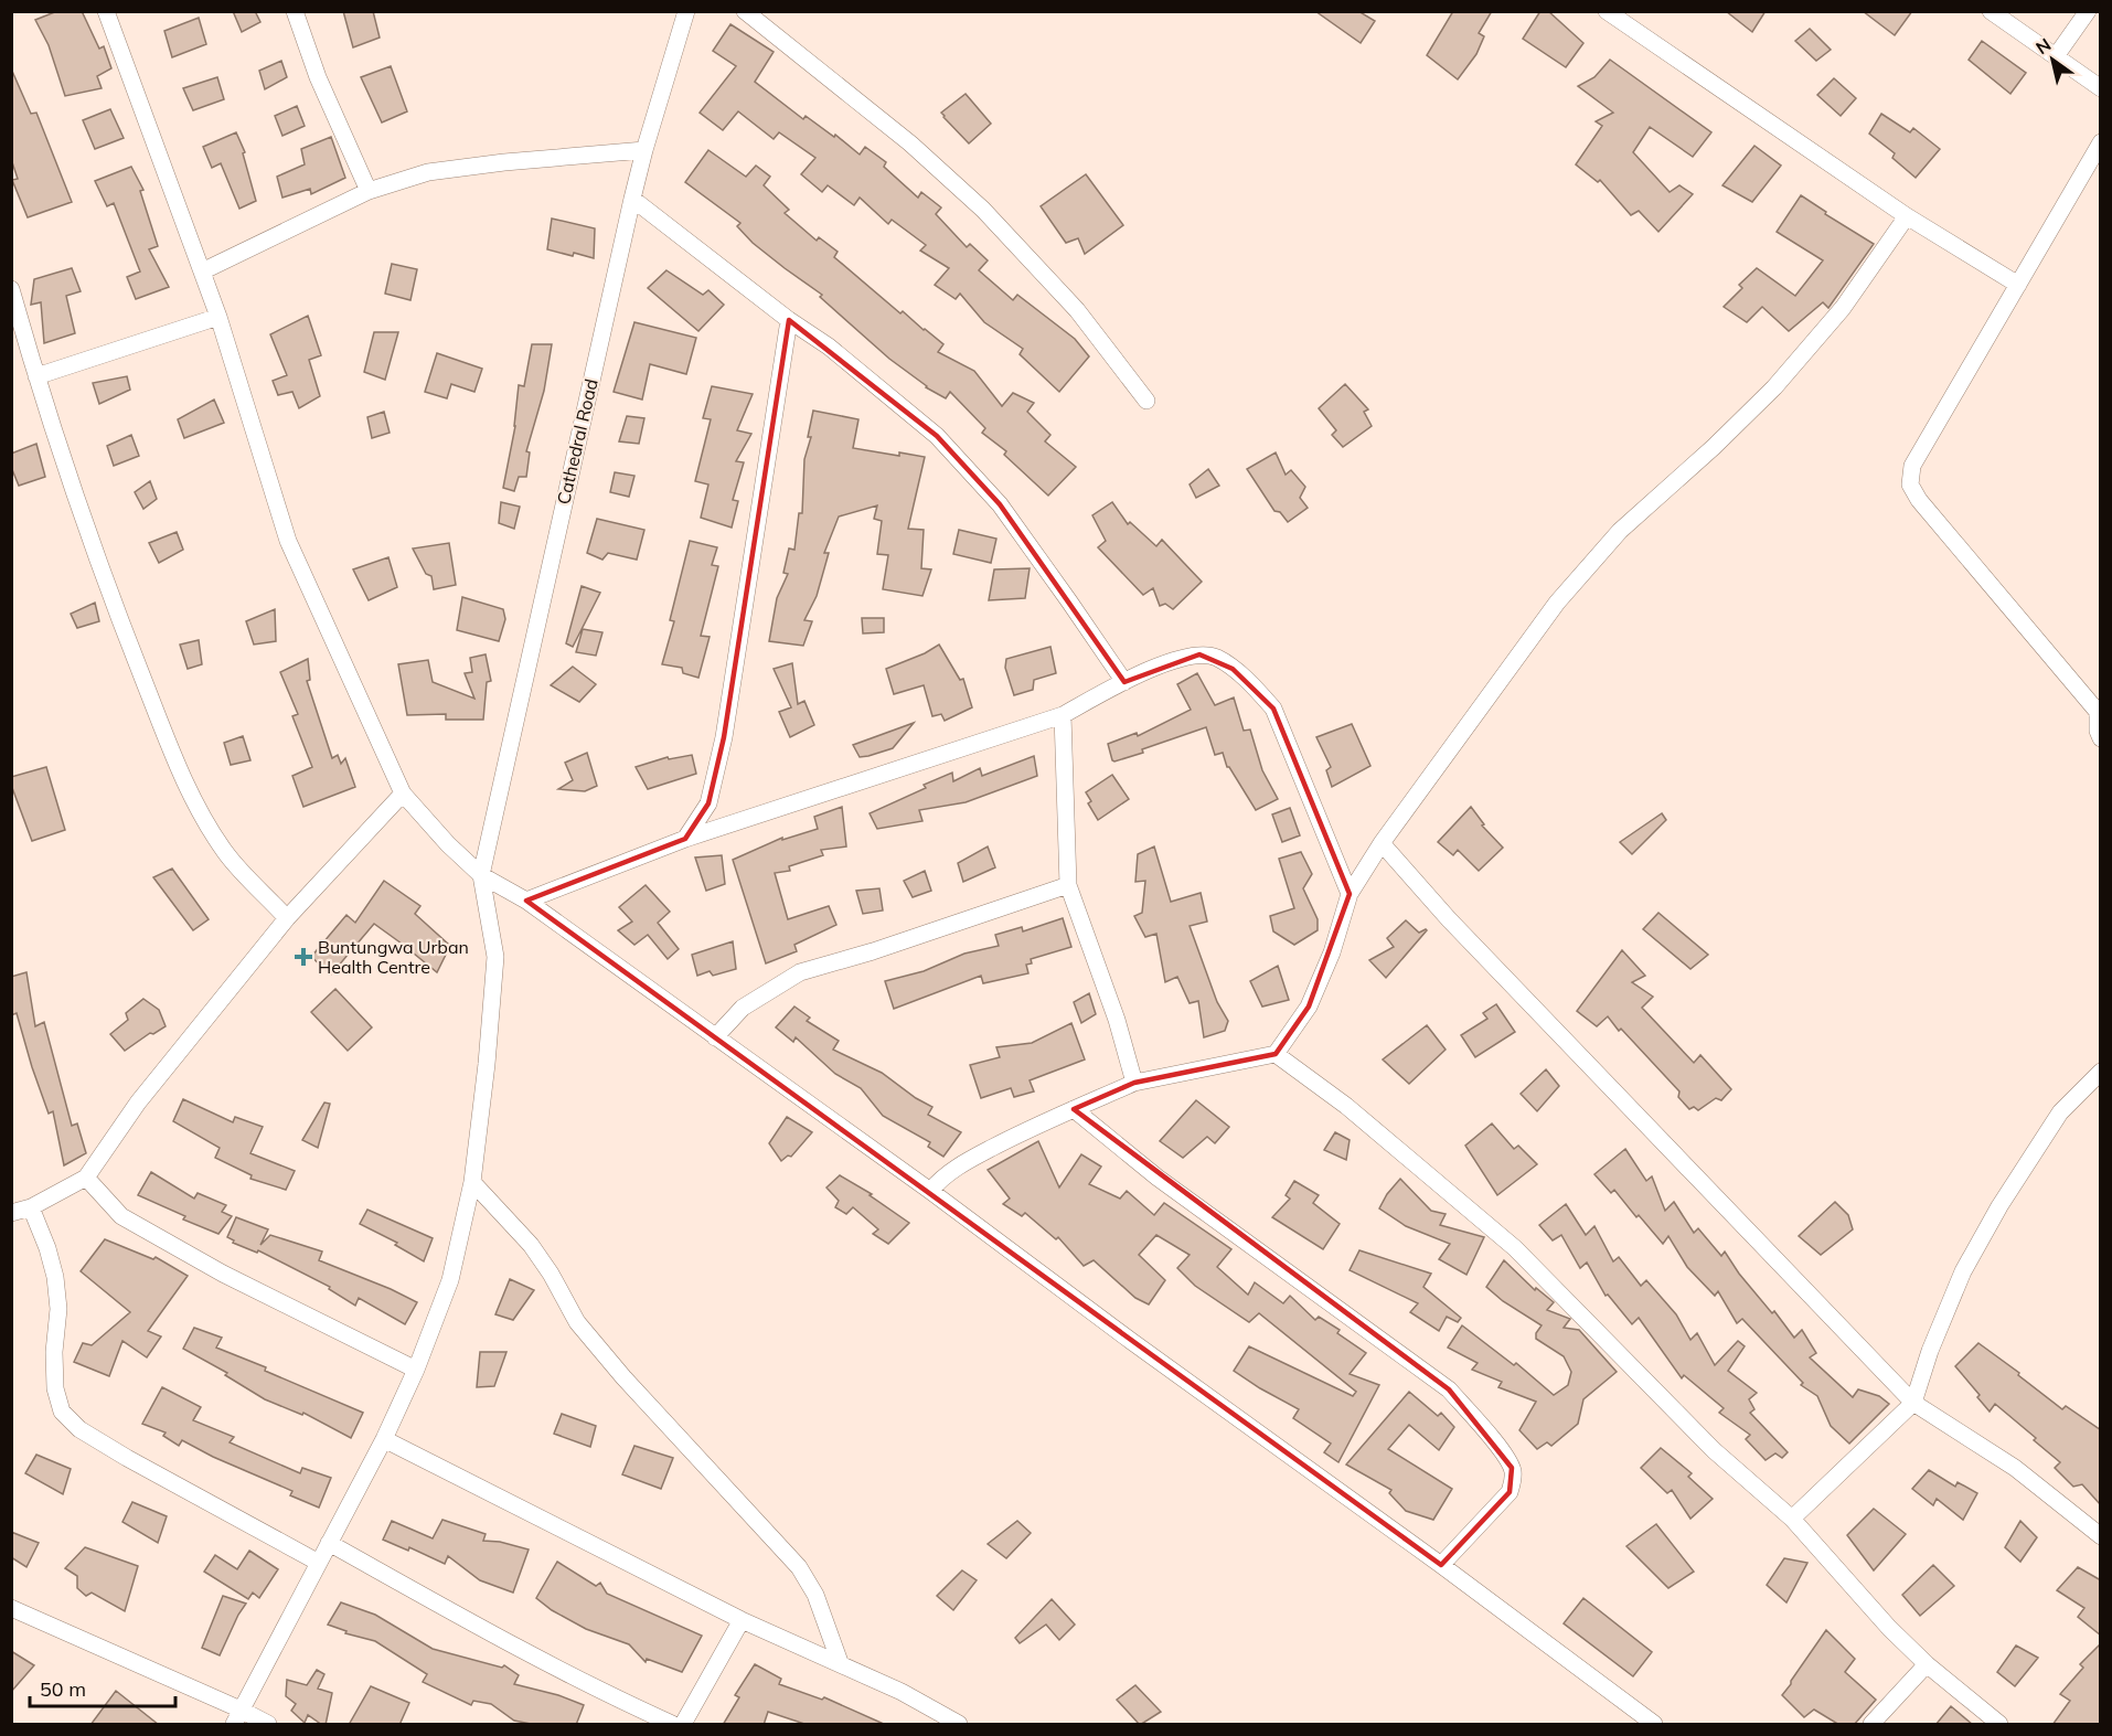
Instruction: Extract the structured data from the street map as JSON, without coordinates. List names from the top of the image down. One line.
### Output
{"streets":{"street":["Cathedral Road"]},"places":{"health":["Buntungwa Urban Health Centre"]},"scale_bar":"50 m","north":"top left"}
